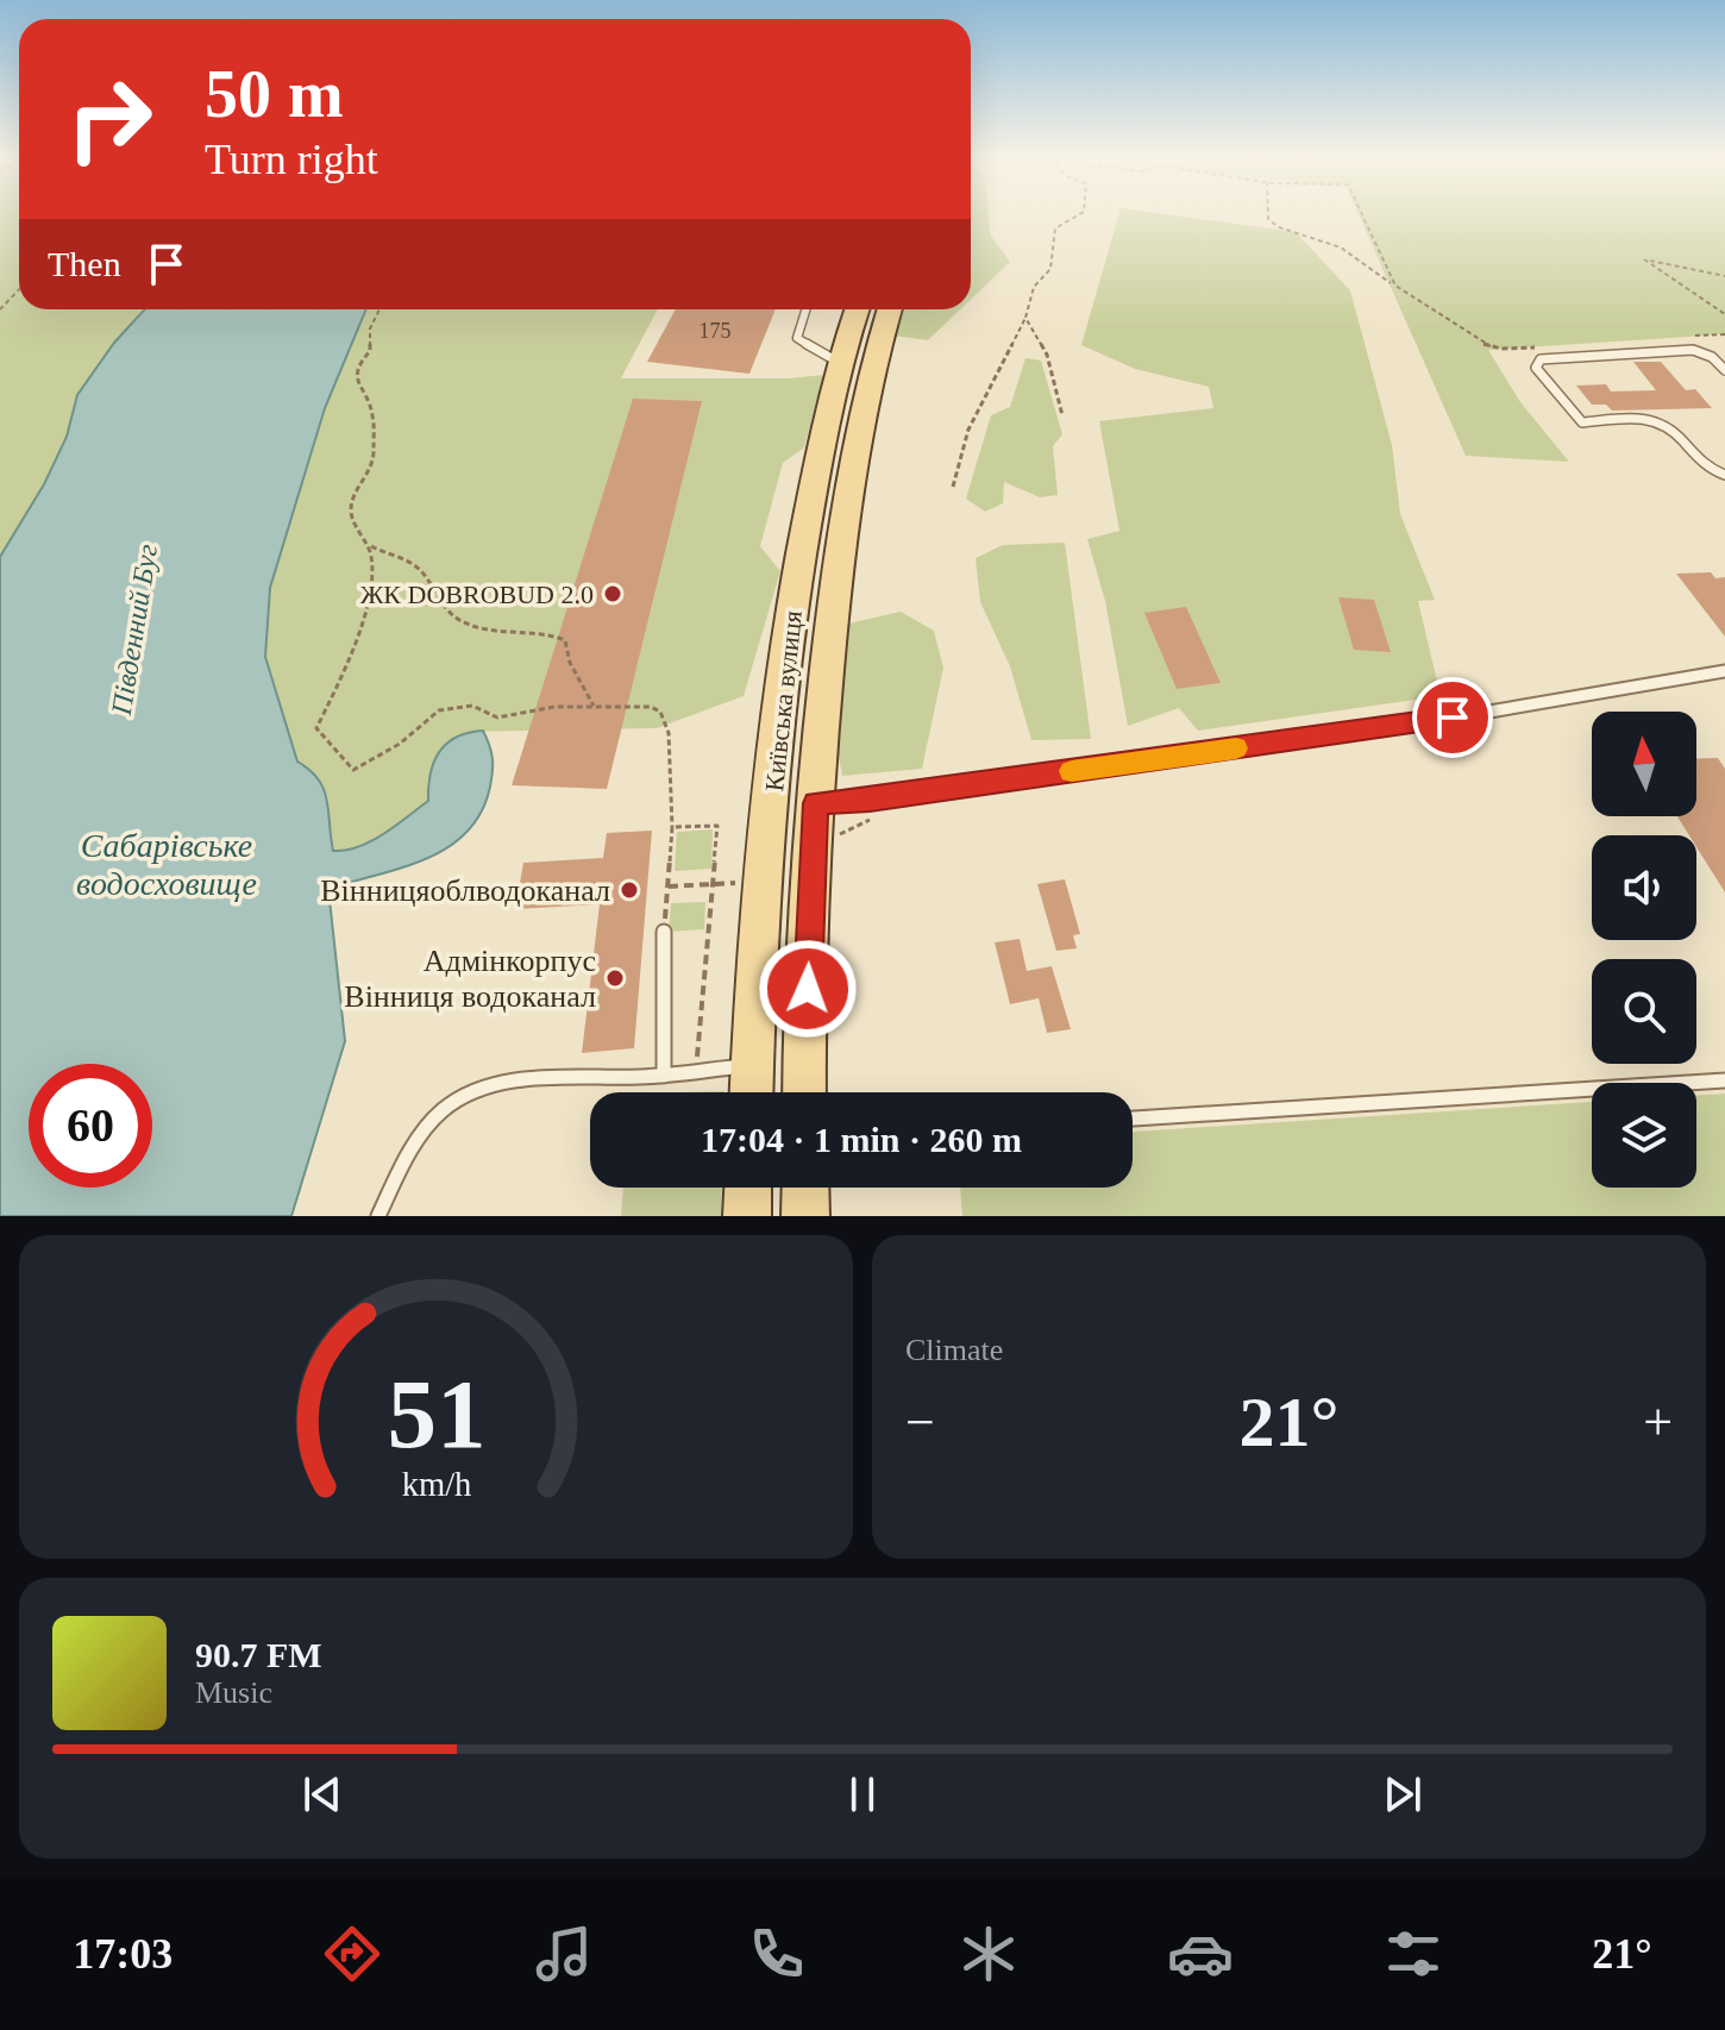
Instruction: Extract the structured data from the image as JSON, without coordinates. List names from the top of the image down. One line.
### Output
{"streets":{"main road":["Київська вулиця"]},"water":["Південний Буг","Сабарівське водосховище"],"places":["ЖК DOBROBUD 2.0","Вінницяоблводоканал","Адмінкорпус Вінниця водоканал"],"house_numbers":["175"],"north":"top","page":{"turn":["50 m","Turn right"],"then":"Then","limit":"60","trip":"17:04 · 1 min · 260 m","tile":"Climate","heat":["−","21°","+"],"song":["90.7 FM","Music"],"tabs":["17:03","21°"],"gauge":["51","km/h"]}}
